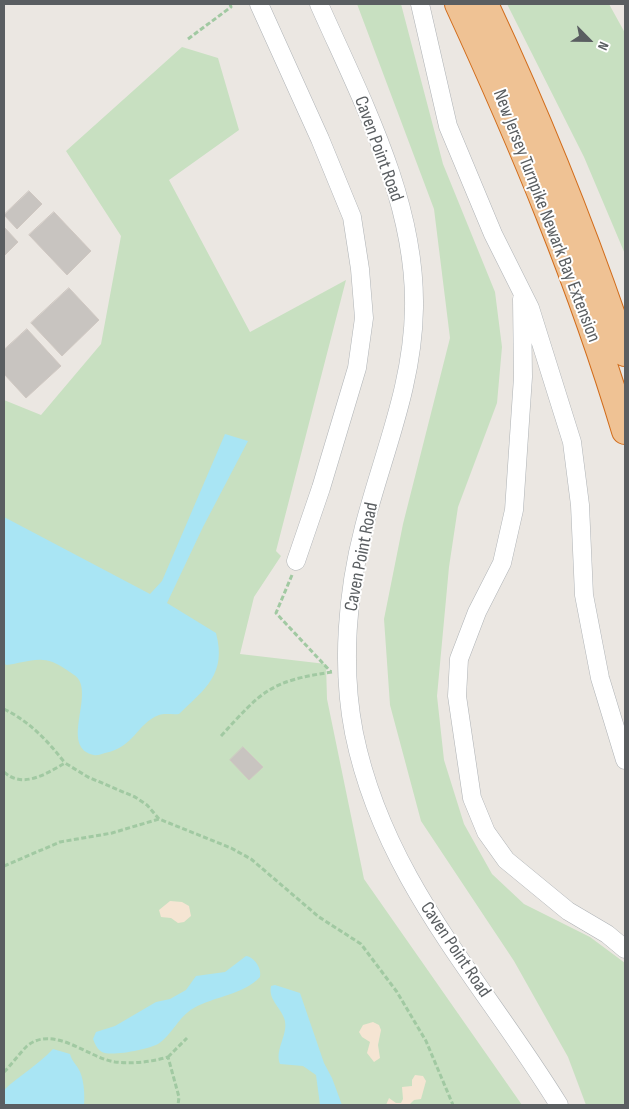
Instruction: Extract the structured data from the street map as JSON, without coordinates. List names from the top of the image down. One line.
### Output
{"streets":{"highway":["New Jersey Turnpike Newark Bay Extension"],"street":["Caven Point Road"]},"north":"bottom right"}
